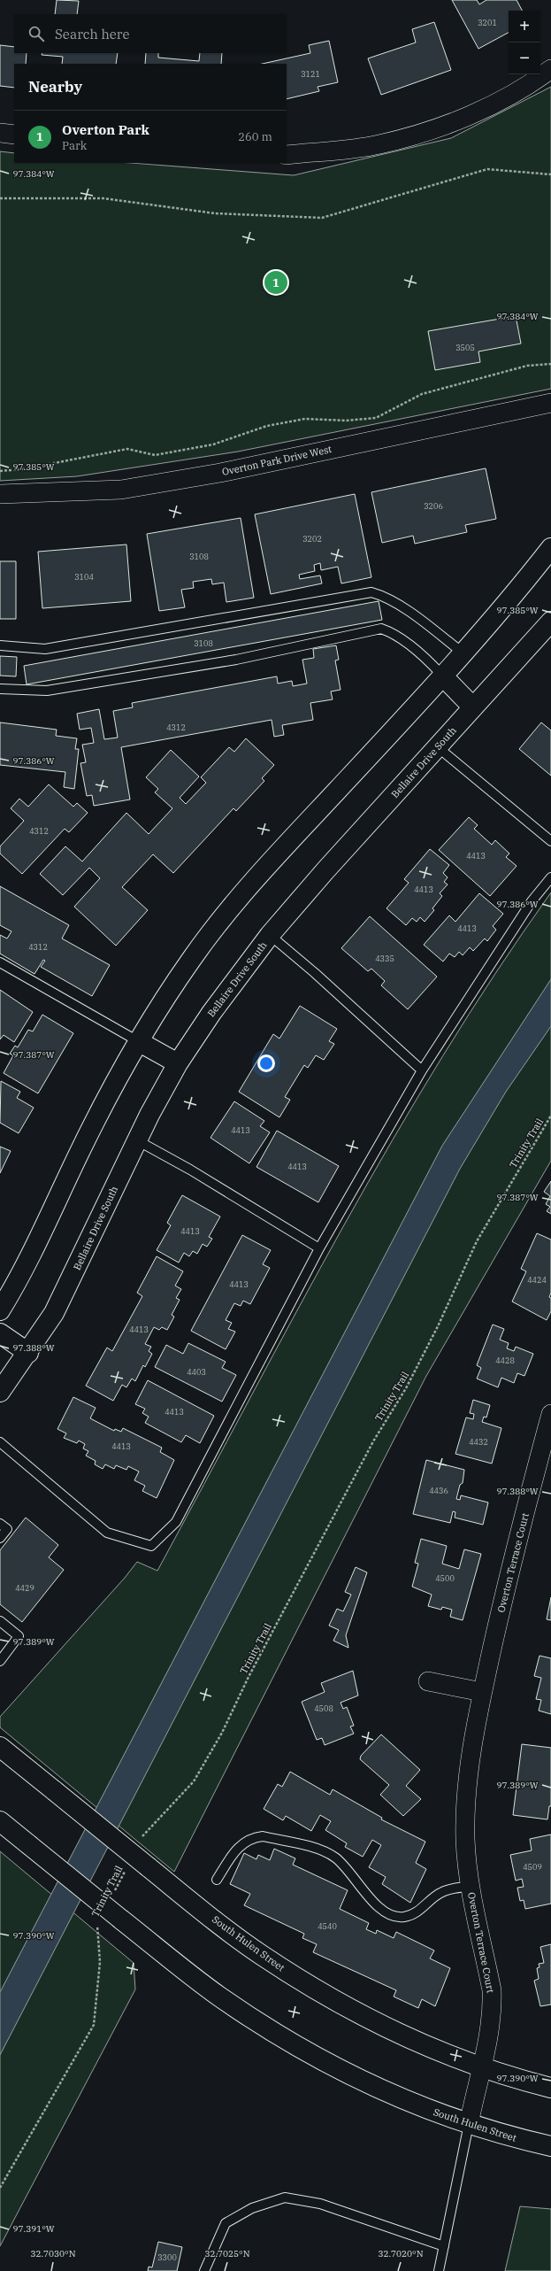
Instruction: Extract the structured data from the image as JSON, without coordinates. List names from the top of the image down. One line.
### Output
{"streets":{"main road":["Bellaire Drive South","South Hulen Street"],"street":["Overton Park Drive West","Overton Terrace Court"],"path":["Trinity Trail"]},"crossings":[["Overton Terrace Court","South Hulen Street"]],"house_numbers":["3201","3121","3505","3206","3202","3108","3104","3108","4312","4312","4413","4413","4413","4312","4335","4413","4413","4413","4424","4413","4413","4428","4403","4413","4432","4413","4436","4500","4429","4508","4509","4540","3300"],"page":{"map_buttons":["+","−"],"search":"Search here","heading":"Nearby","list":[{"mark":"1","name":"Overton Park","note":"Park","value":"260 m"}],"pins":"1"},"coordinates":["97.384°W","97.385°W","97.386°W","97.387°W","97.388°W","97.389°W","97.390°W","97.391°W","32.7030°N","32.7025°N","32.7020°N"]}
